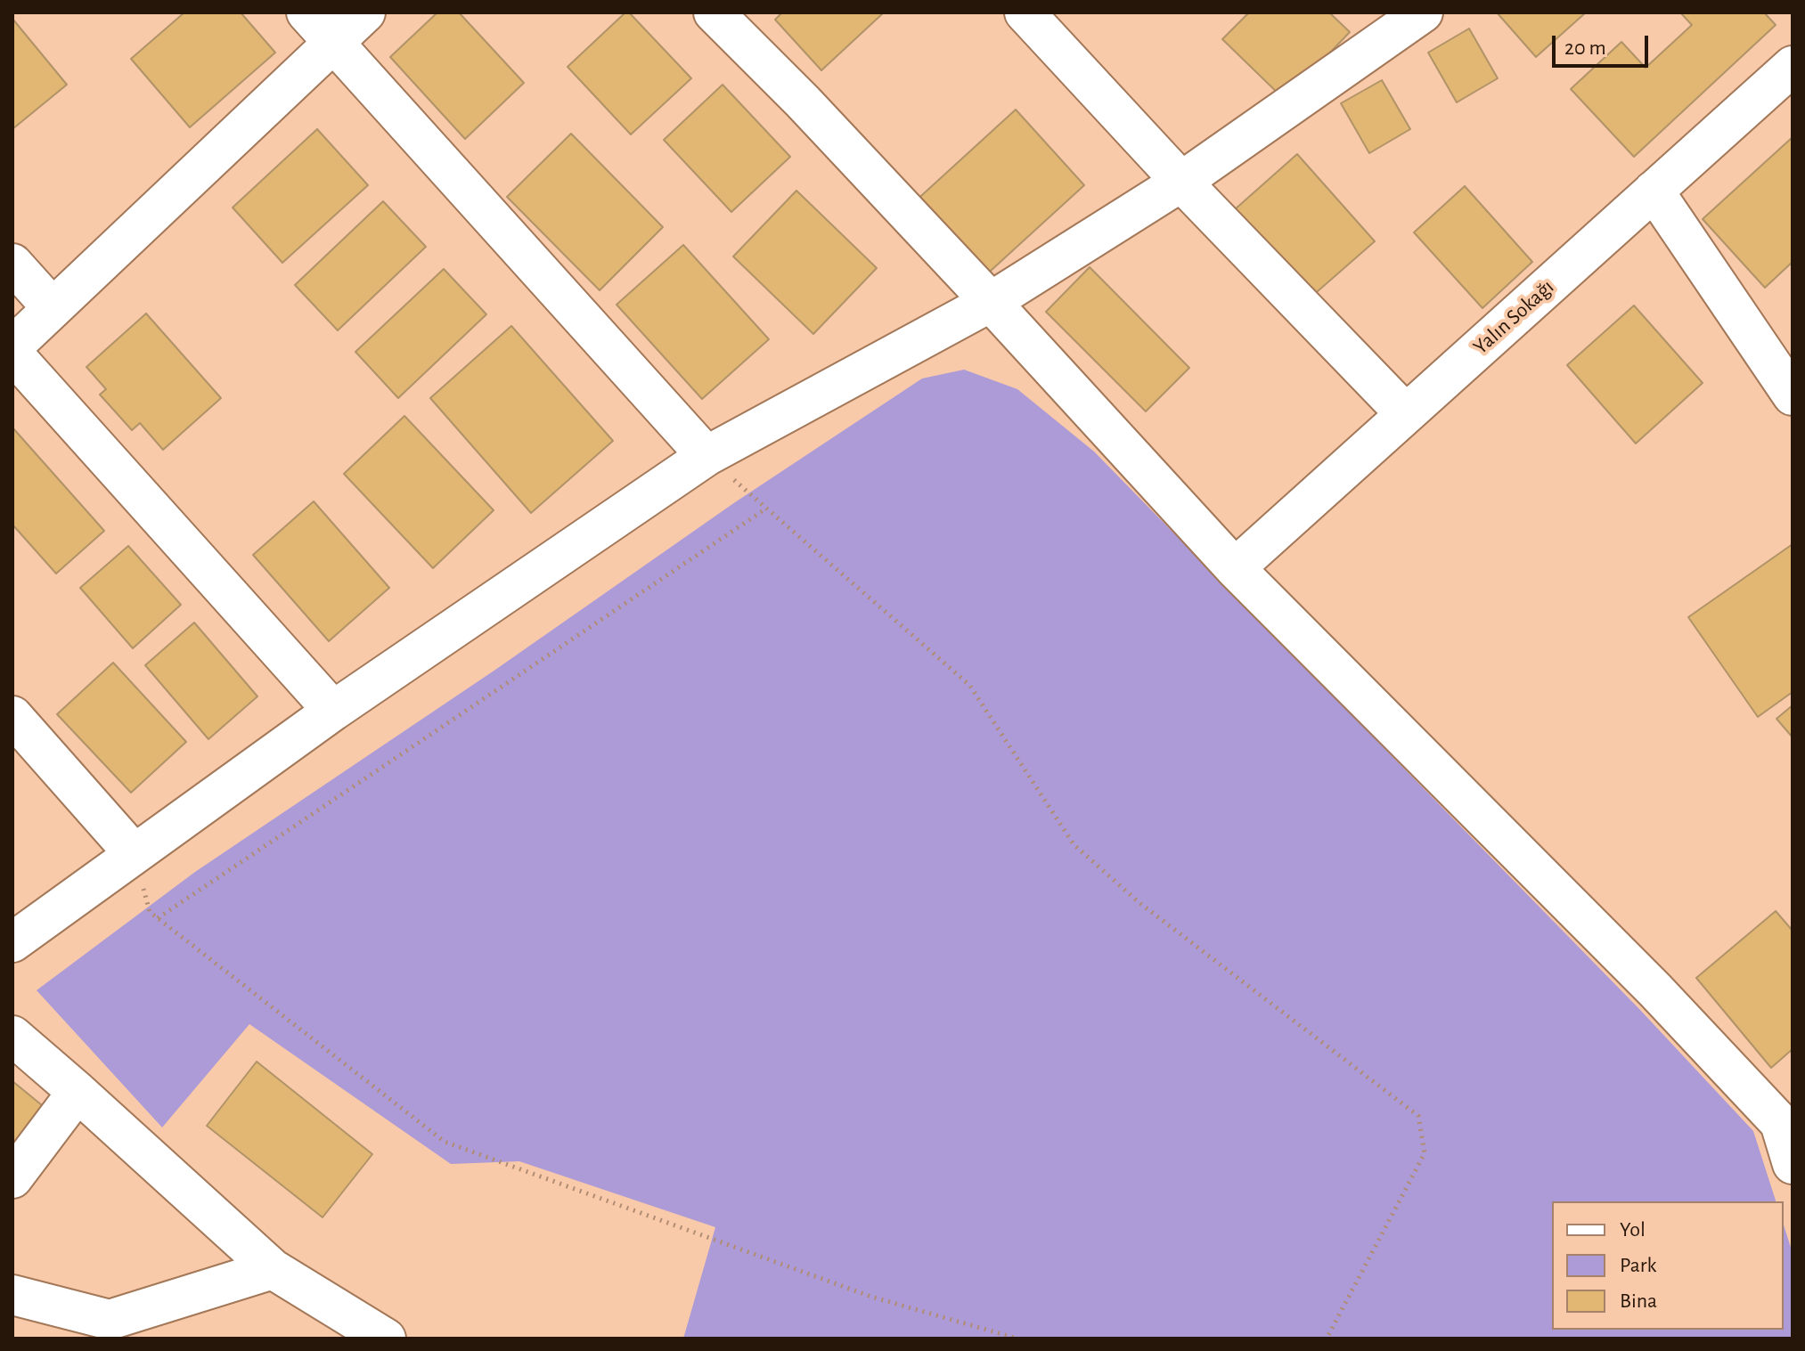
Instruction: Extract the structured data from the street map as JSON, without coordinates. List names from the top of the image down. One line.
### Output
{"streets":{"street":["Yalın Sokağı"]},"legend":["Yol","Park","Bina"],"scale_bar":"20 m"}
